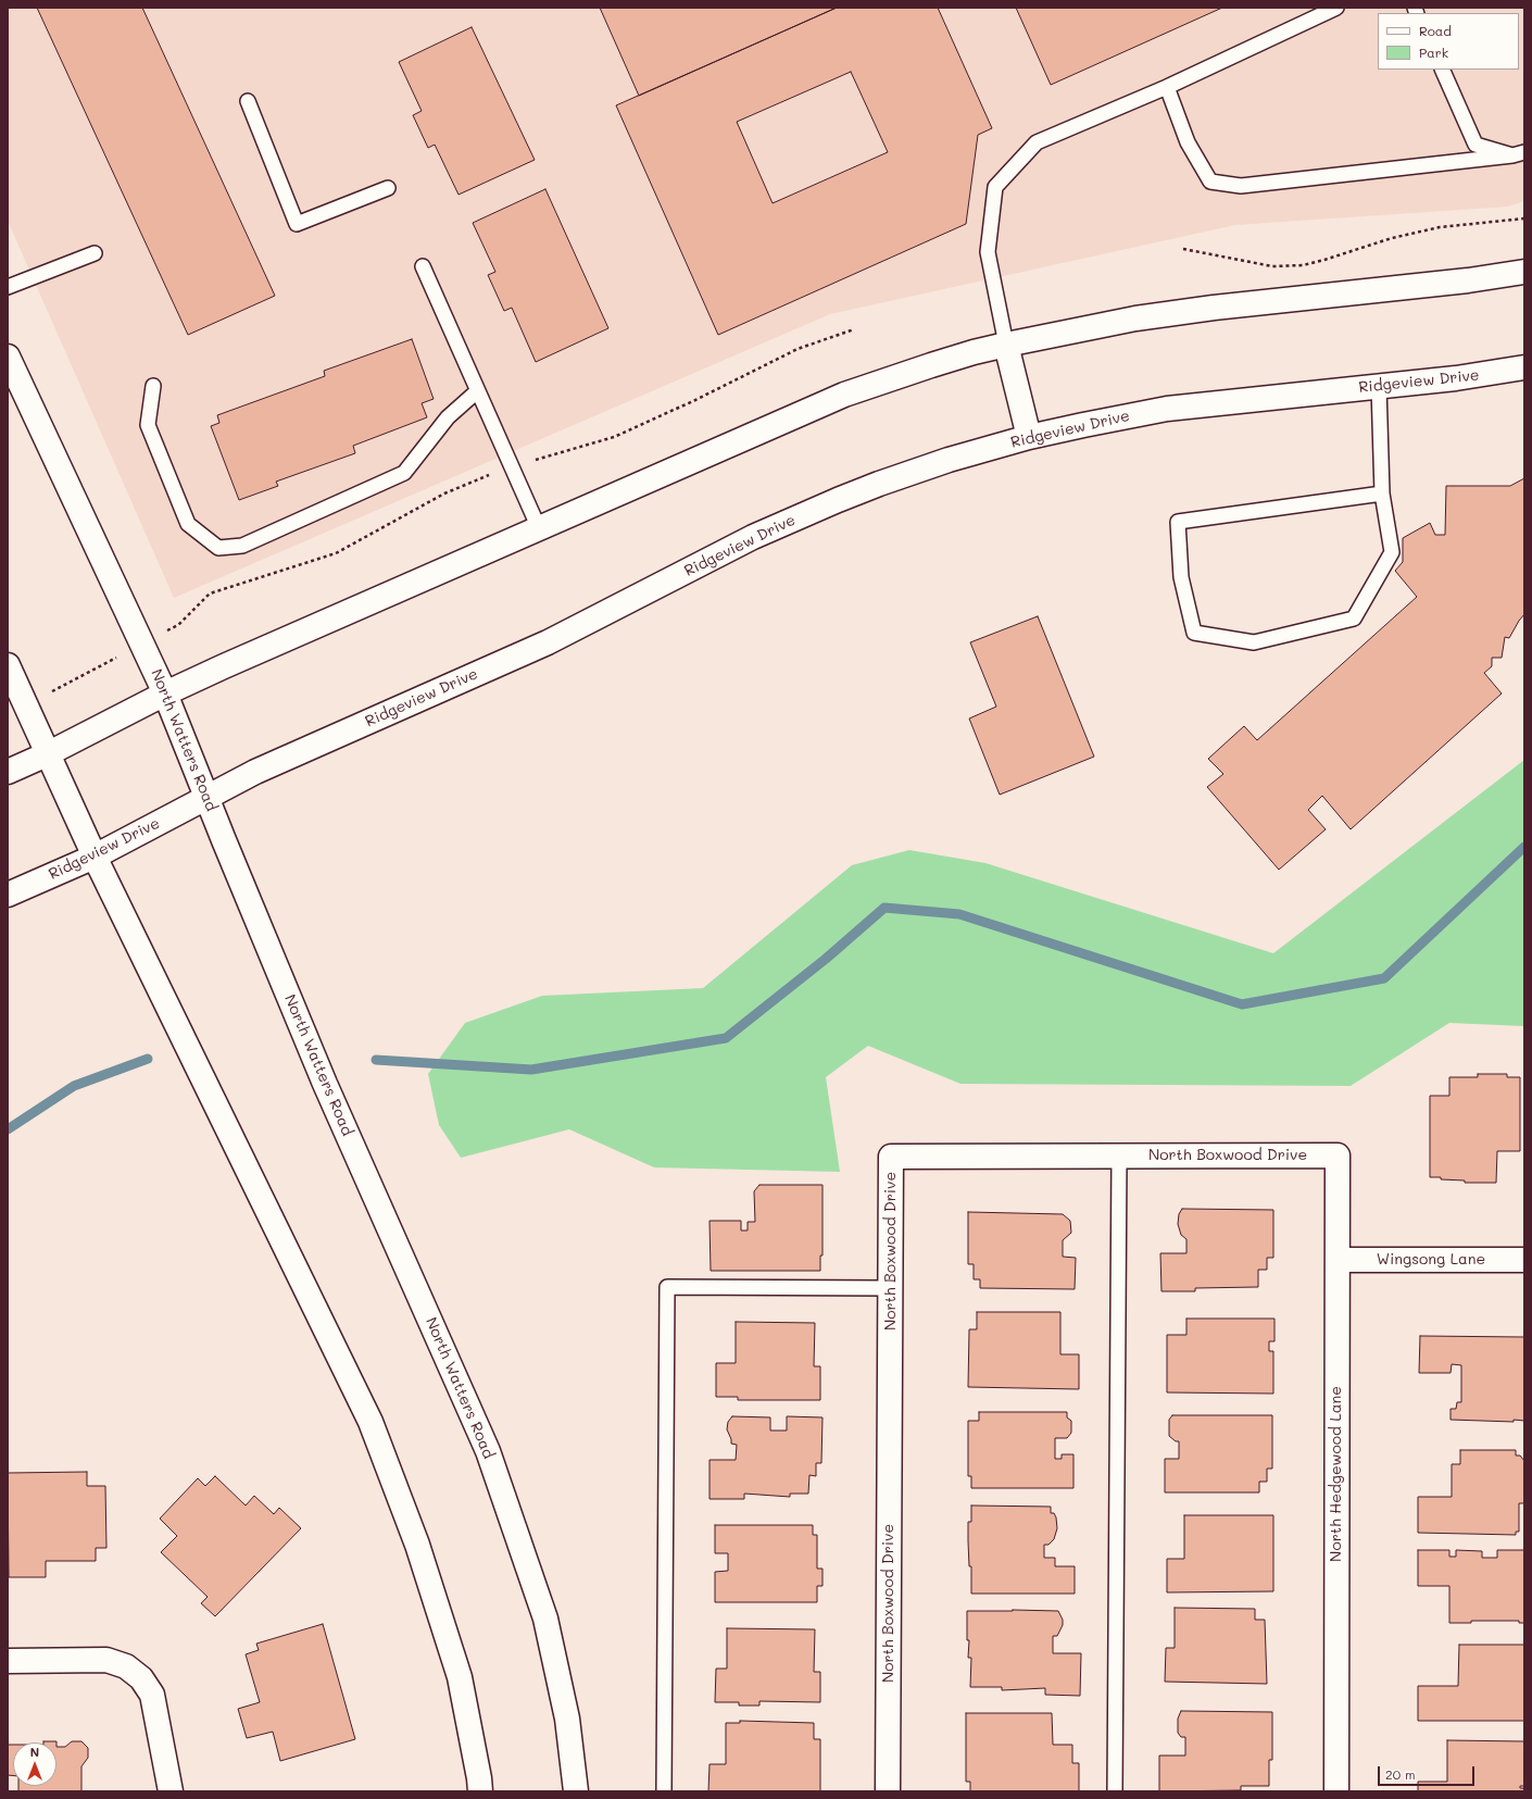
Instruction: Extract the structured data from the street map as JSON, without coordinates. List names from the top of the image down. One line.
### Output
{"streets":{"main road":["Ridgeview Drive","North Watters Road","North Boxwood Drive","Wingsong Lane","North Hedgewood Lane"]},"crossings":[["Ridgeview Drive","North Watters Road"],["North Boxwood Drive","North Hedgewood Lane"],["Wingsong Lane","North Hedgewood Lane"]],"legend":["Road","Park"],"scale_bar":"20 m","north":"top"}
